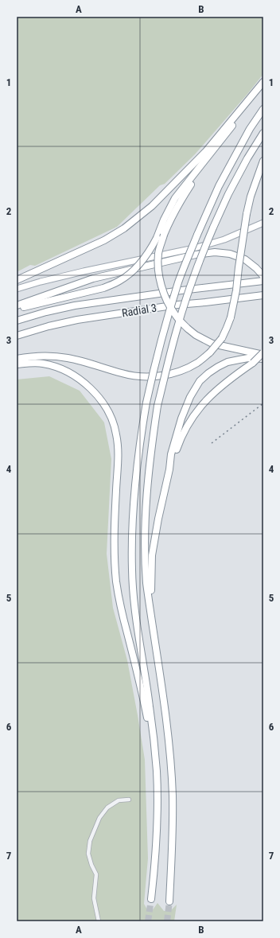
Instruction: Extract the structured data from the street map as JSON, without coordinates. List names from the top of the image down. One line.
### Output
{"streets":{"highway":["Radial 3"]},"grid":{"columns":["A","B"],"rows":["1","2","3","4","5","6","7"]}}
